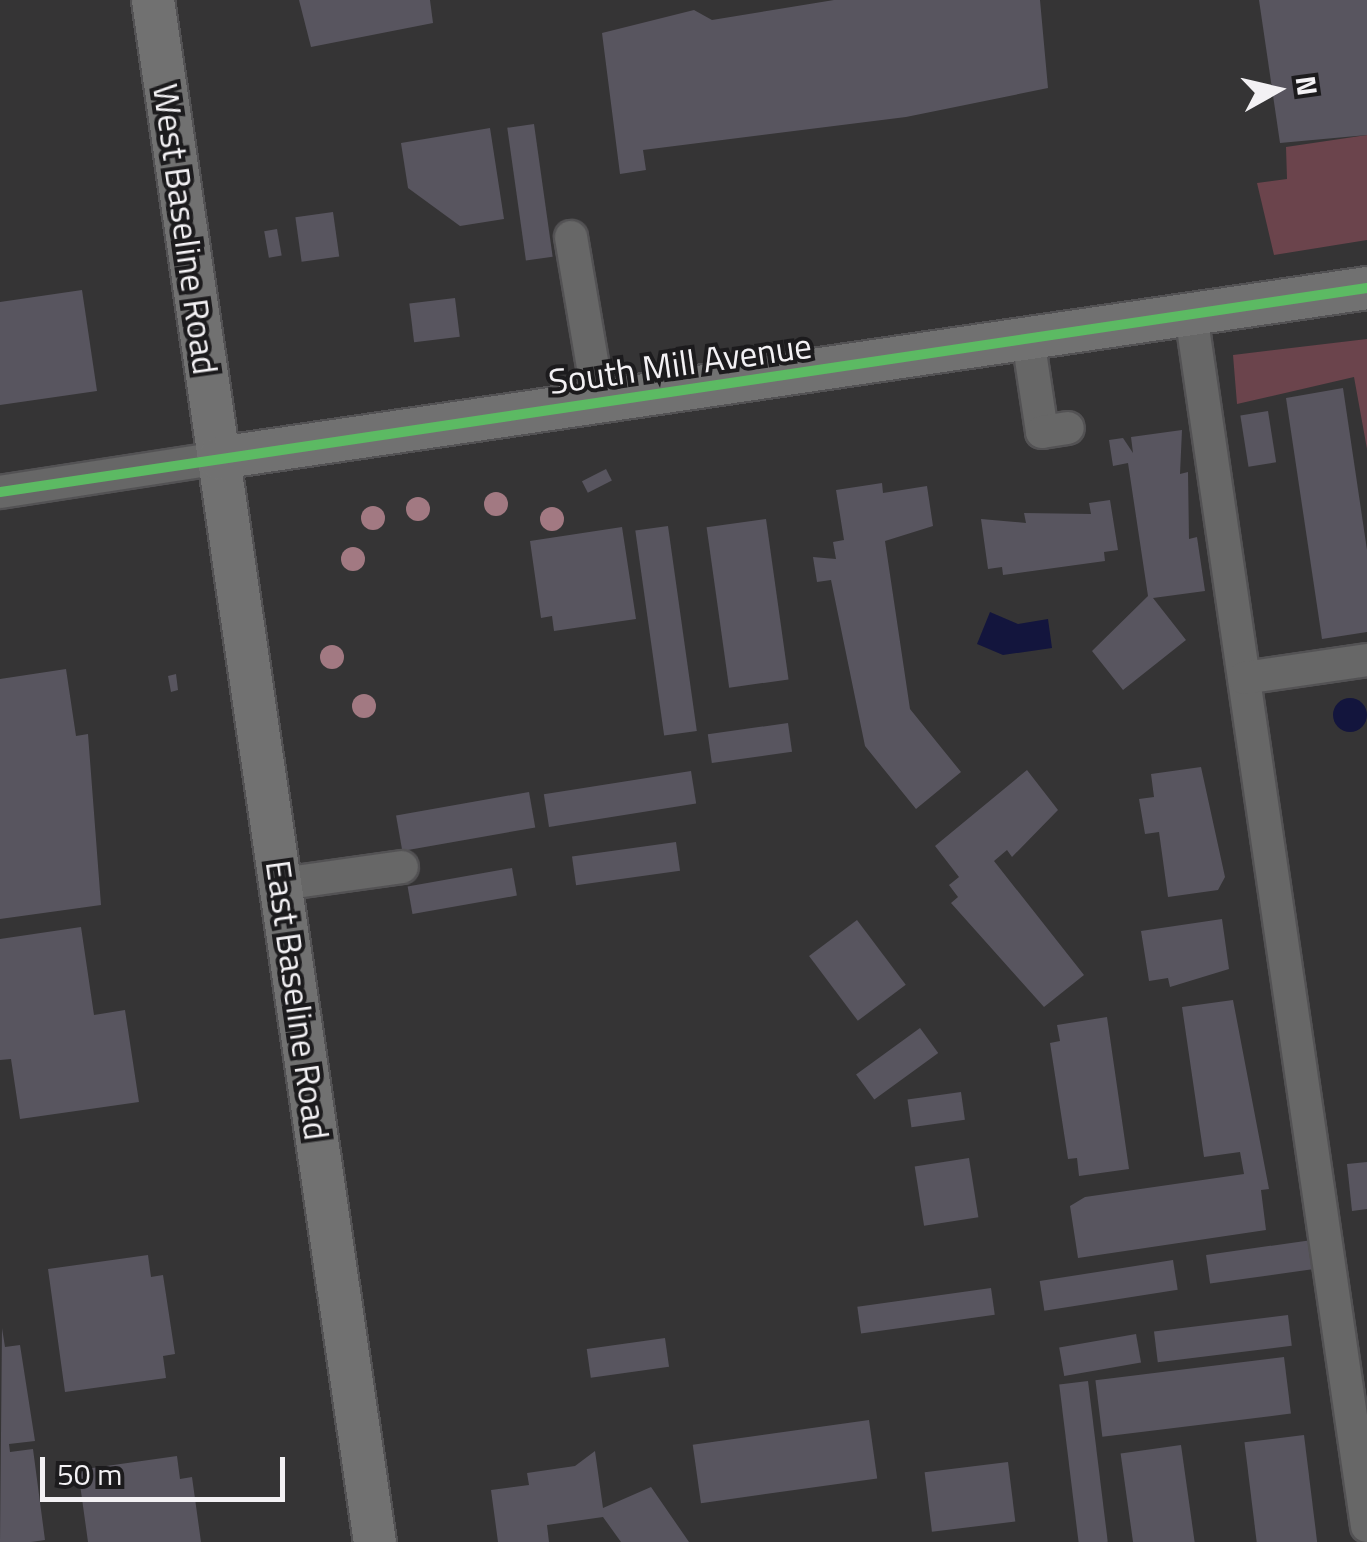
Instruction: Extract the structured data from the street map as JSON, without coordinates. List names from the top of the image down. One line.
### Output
{"streets":{"main road":["West Baseline Road","South Mill Avenue","East Baseline Road"]},"crossings":[["West Baseline Road","South Mill Avenue"],["West Baseline Road","East Baseline Road"],["South Mill Avenue","East Baseline Road"]],"scale_bar":"50 m","north":"right"}
